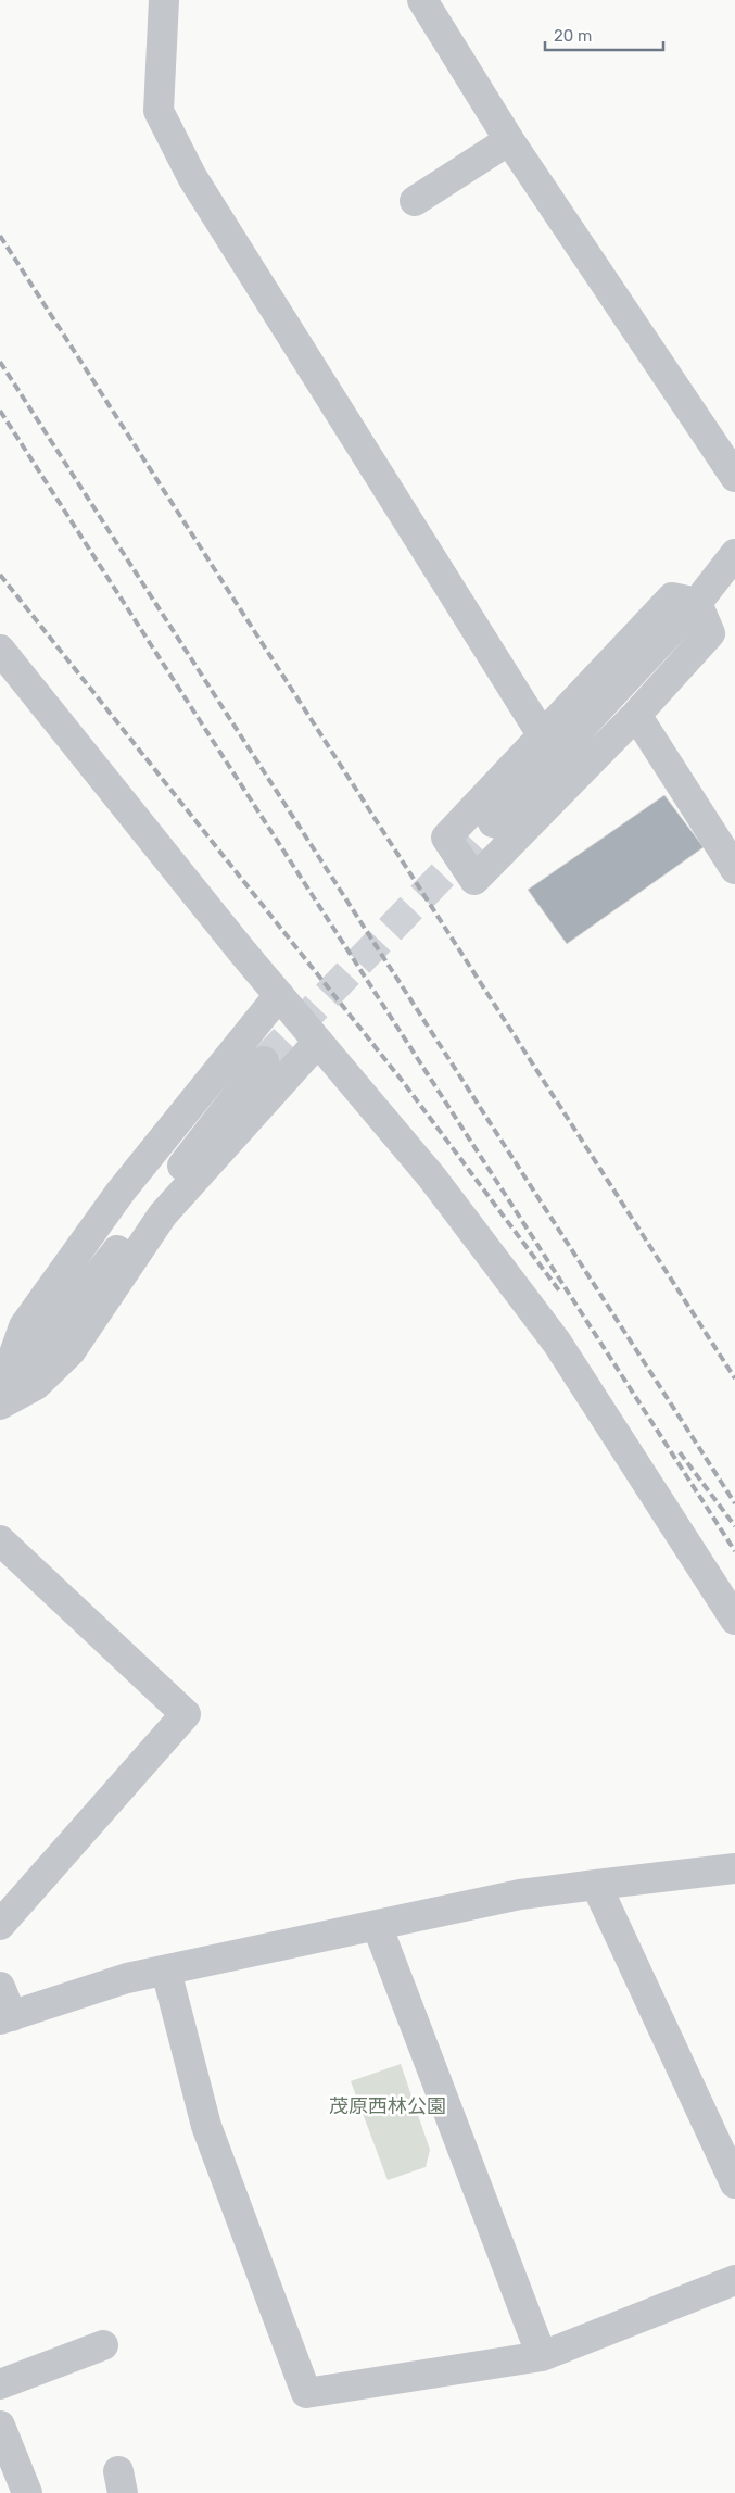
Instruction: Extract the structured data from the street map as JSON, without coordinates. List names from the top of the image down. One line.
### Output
{"parks":["茂原西林公園"],"scale_bar":"20 m"}
